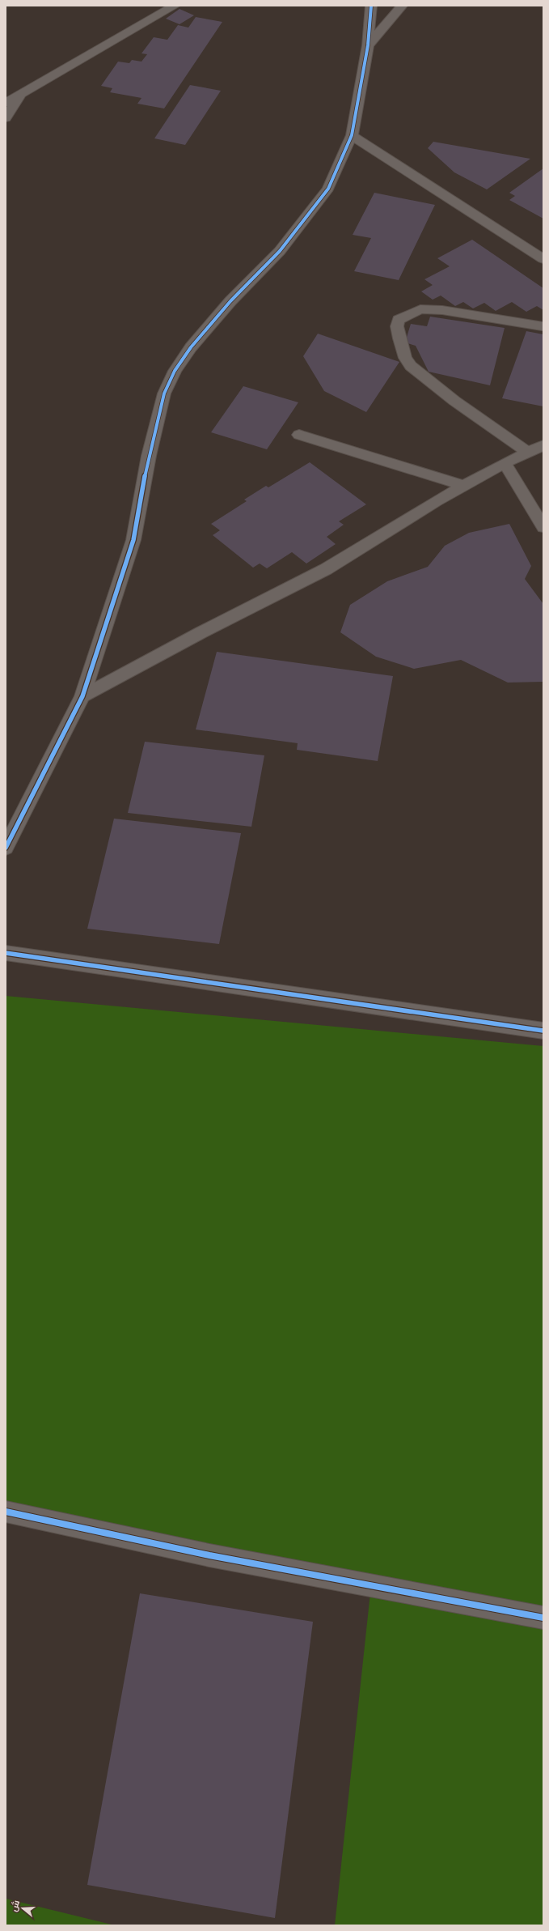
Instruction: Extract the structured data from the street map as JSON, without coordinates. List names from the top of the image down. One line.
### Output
{"north":"left"}
